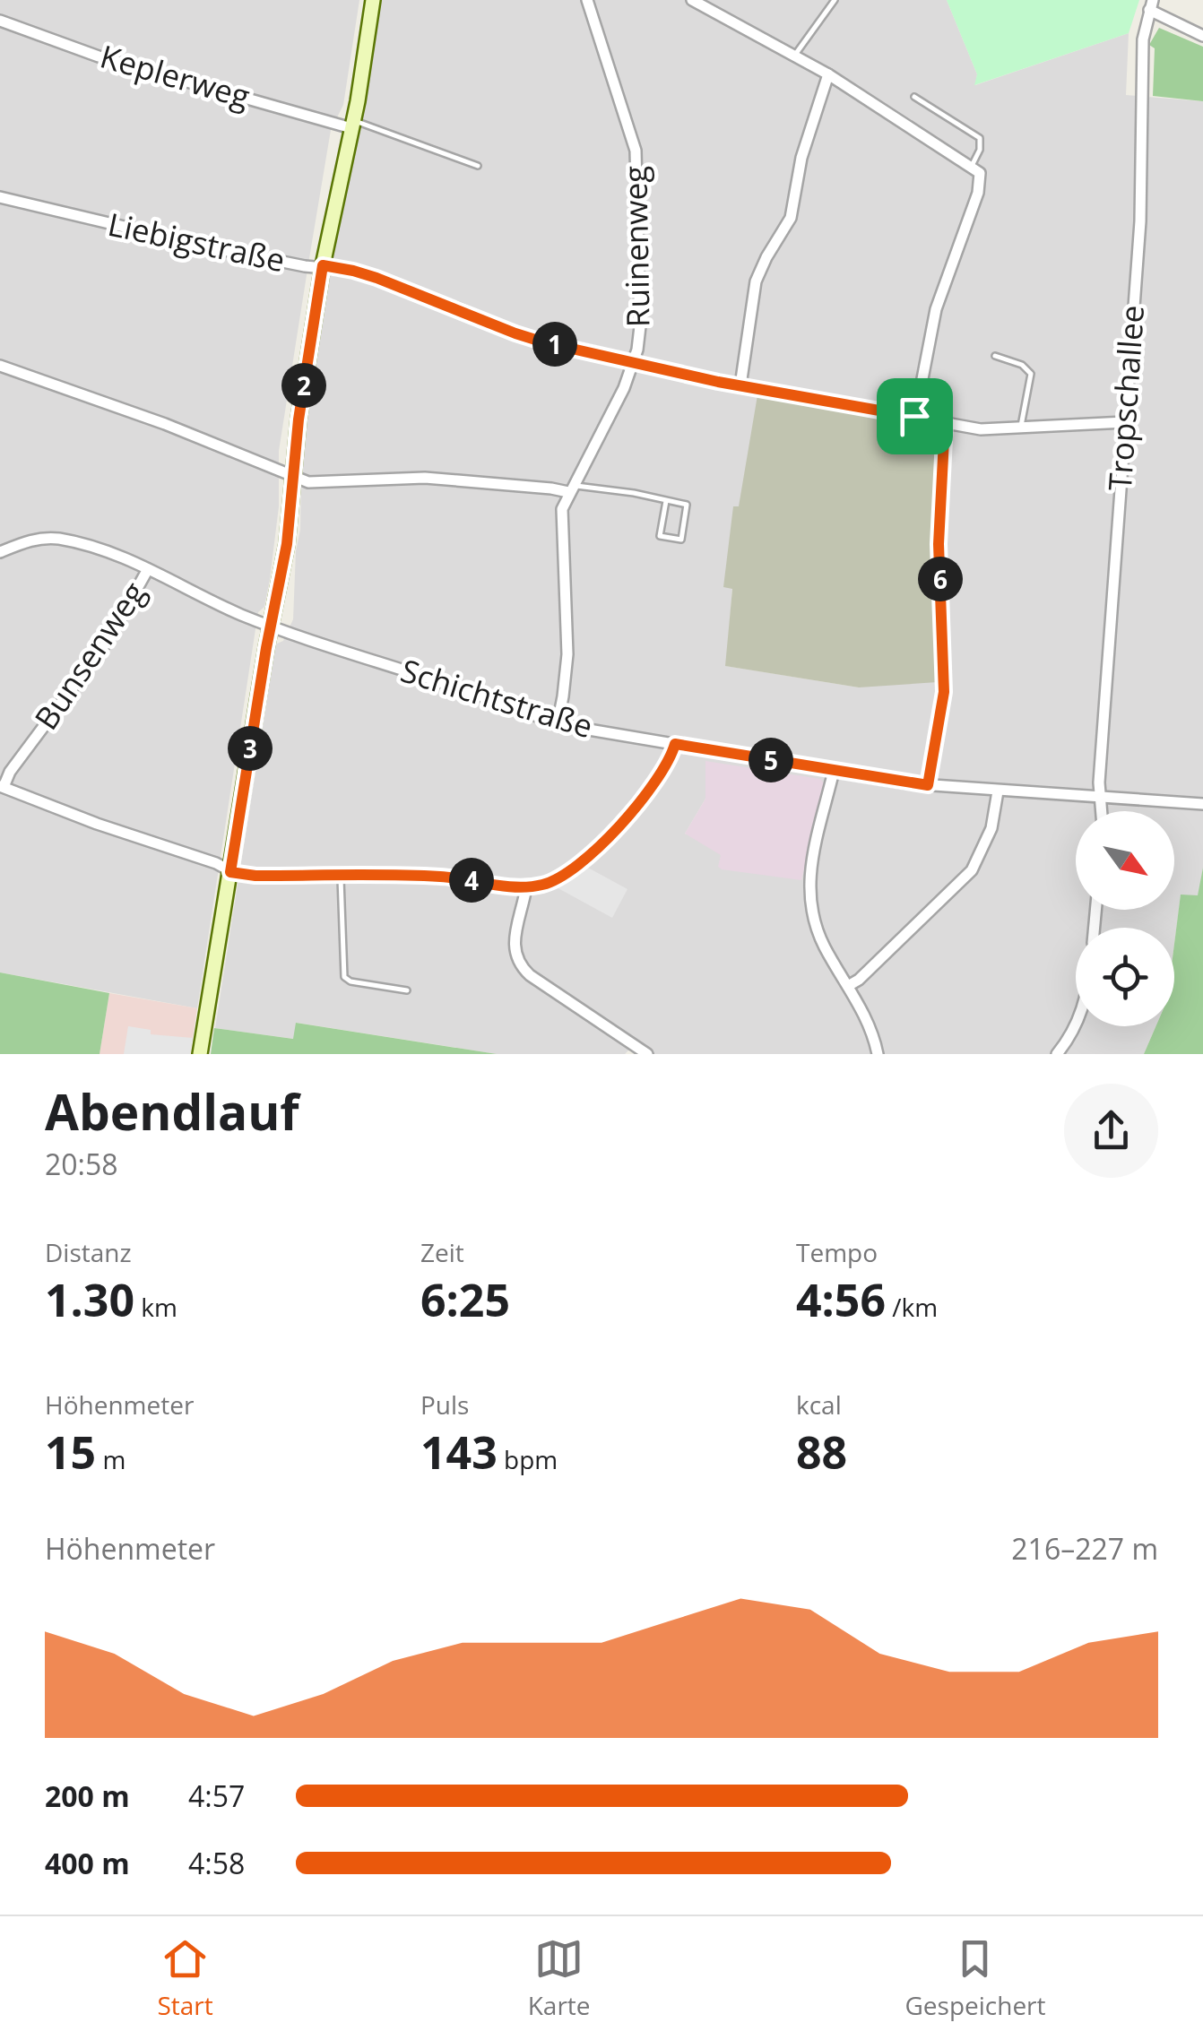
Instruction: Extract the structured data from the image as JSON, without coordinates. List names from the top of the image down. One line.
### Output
{"streets":{"street":["Keplerweg","Liebigstraße","Ruinenweg","Tropschallee","Bunsenweg","Schichtstraße"]},"crossings":[["Liebigstraße","Ruinenweg"],["Liebigstraße","Tropschallee"],["Ruinenweg","Schichtstraße"],["Tropschallee","Schichtstraße"],["Bunsenweg","Schichtstraße"]],"north":"bottom right","page":{"pins":["1","2","6","3","5","4"],"heading":["Abendlauf","20:58"],"stats":[["Distanz","1.30 km"],["Zeit","6:25"],["Tempo","4:56 /km"],["Höhenmeter","15 m"],["Puls","143 bpm"],["kcal","88"]],"chart":["Höhenmeter","216–227 m"],"list":[{"name":"200 m","note":"4:57"},{"name":"400 m","note":"4:58"}],"tabs":["Start","Karte","Gespeichert"]}}
